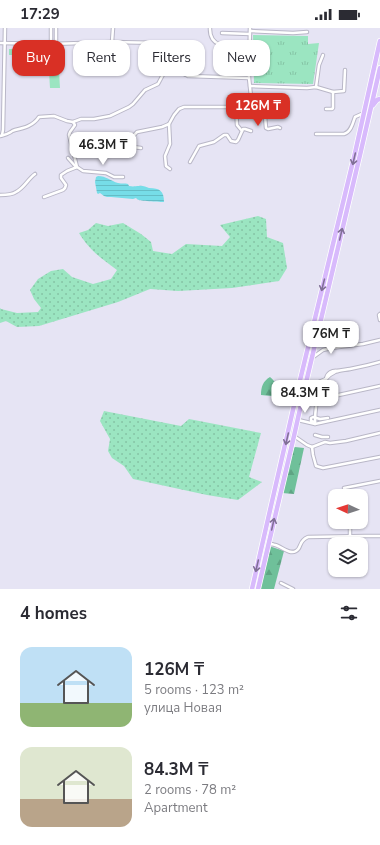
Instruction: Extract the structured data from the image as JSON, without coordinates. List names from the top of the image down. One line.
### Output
{"north":"left","page":{"status":"17:29","chip":["Buy","Rent","Filters","New"],"price":["126M ₸","46.3M ₸","76M ₸","84.3M ₸"],"heading":"4 homes","list":[{"name":"126M ₸","note":"5 rooms · 123 m² · улица Новая"},{"name":"84.3M ₸","note":"2 rooms · 78 m² · Apartment"}]}}
